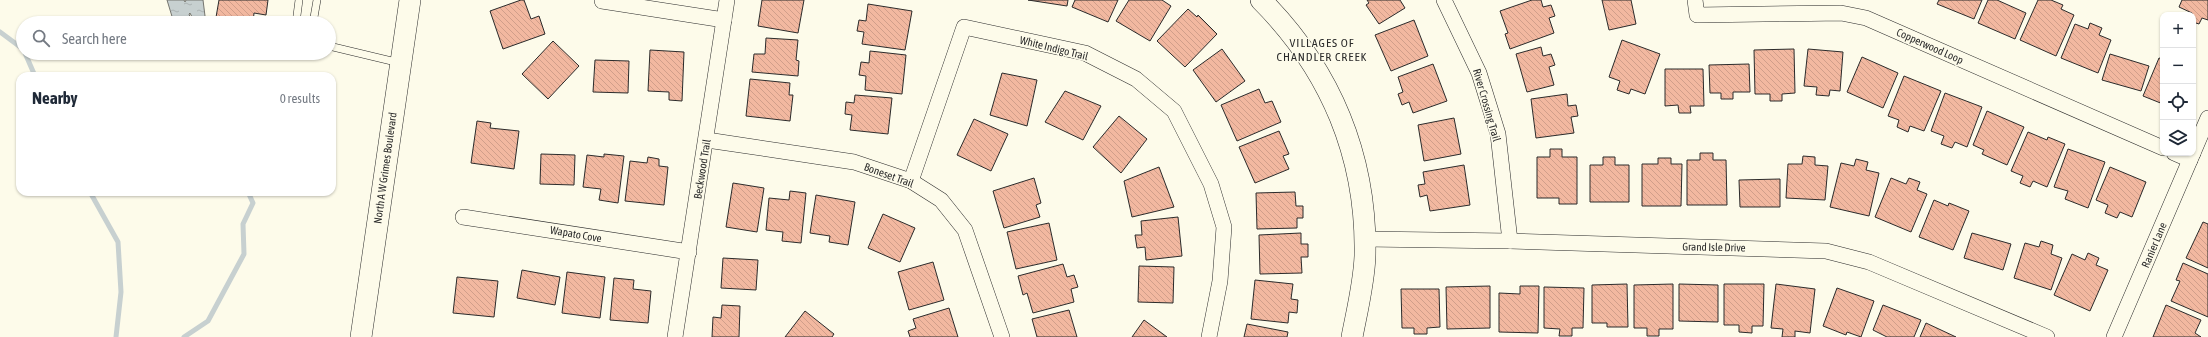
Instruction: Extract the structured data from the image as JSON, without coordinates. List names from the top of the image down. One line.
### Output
{"streets":{"street":["Copperwood Loop","White Indigo Trail","River Crossing Trail","North A W Grimes Boulevard","Beckwood Trail","Boneset Trail","Wapato Cove","Ranier Lane","Grand Isle Drive"]},"crossings":[["White Indigo Trail","Boneset Trail"],["River Crossing Trail","Grand Isle Drive"],["Beckwood Trail","Boneset Trail"],["Beckwood Trail","Wapato Cove"]],"districts":["VILLAGES OF CHANDLER CREEK"],"page":{"map_buttons":["+","−"],"search":"Search here","heading":["Nearby","0 results"]}}
